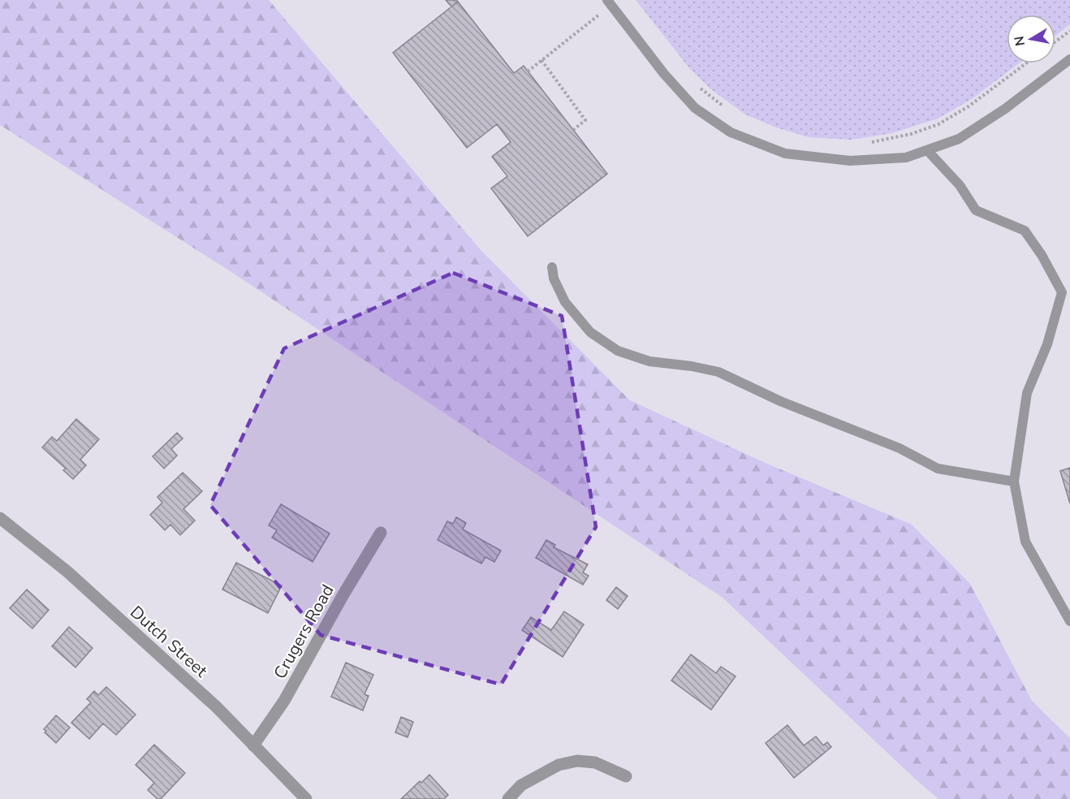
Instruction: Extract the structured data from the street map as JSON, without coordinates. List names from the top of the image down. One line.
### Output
{"streets":{"street":["Crugers Road","Dutch Street"]},"crossings":[["Crugers Road","Dutch Street"]],"north":"left"}
